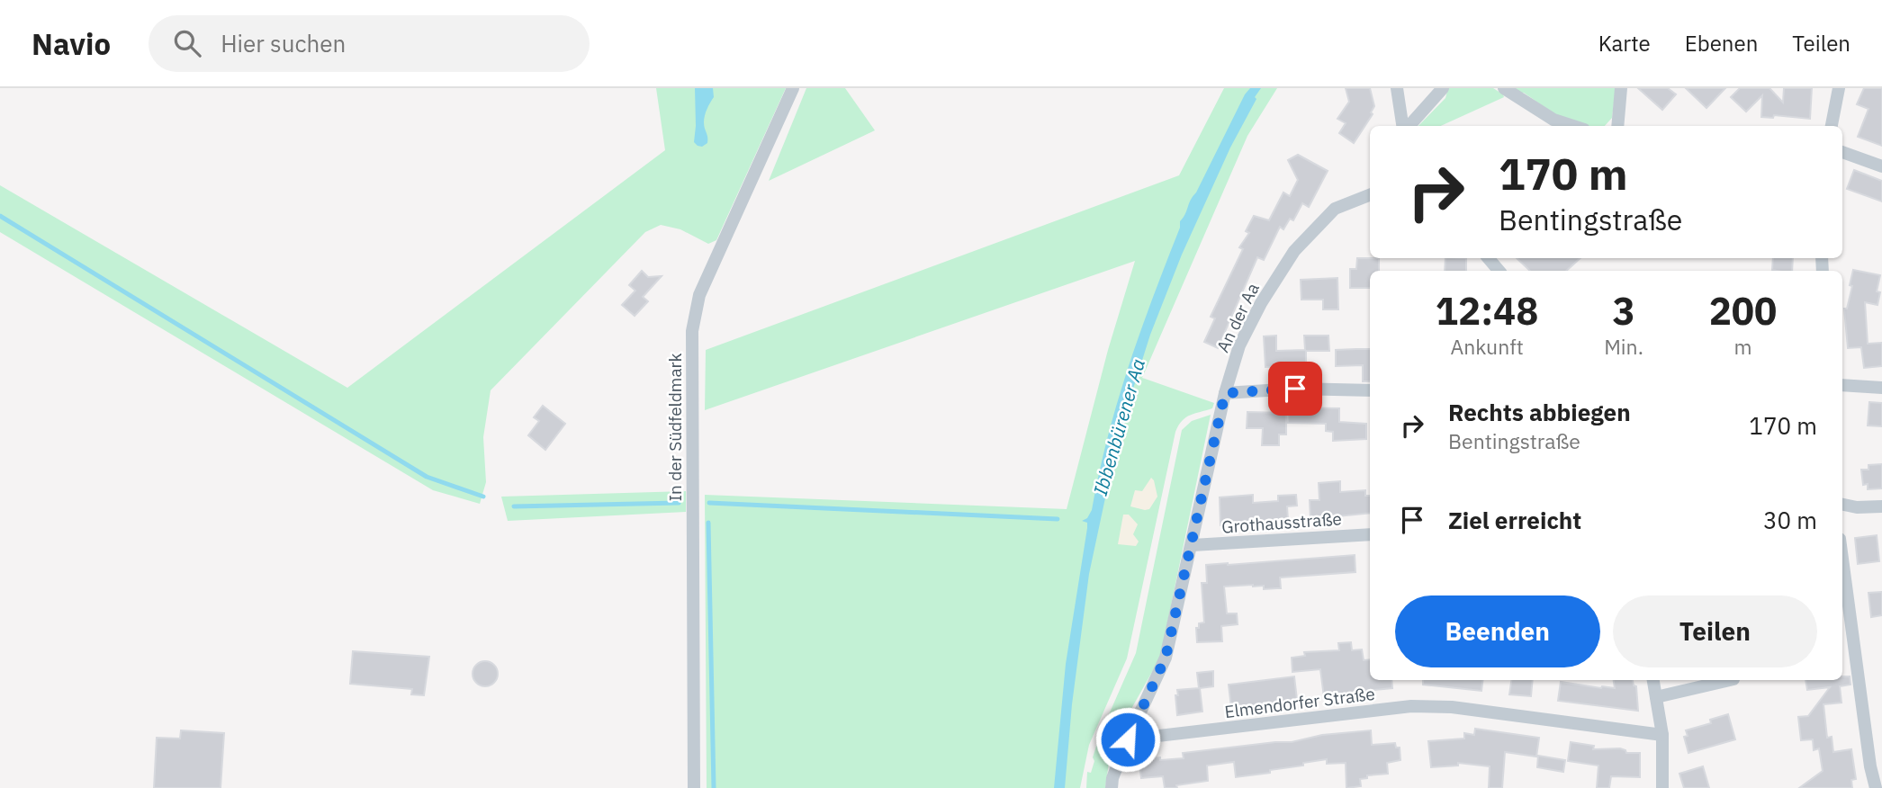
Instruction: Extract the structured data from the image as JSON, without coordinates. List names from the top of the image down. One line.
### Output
{"streets":{"street":["An der Aa","In der Südfeldmark","Grothausstraße","Elmendorfer Straße"]},"crossings":[["An der Aa","Grothausstraße"],["An der Aa","Elmendorfer Straße"]],"water":["Ibbenbürener Aa"],"page":{"header":"Navio","search":"Hier suchen","nav":["Karte","Ebenen","Teilen"],"turn":["170 m","Bentingstraße"],"eta":["12:48","Ankunft","3","Min.","200","m"],"list":[{"name":"Rechts abbiegen","note":"Bentingstraße","value":"170 m"},{"name":"Ziel erreicht","value":"30 m"}],"buttons":["Beenden","Teilen"]}}
